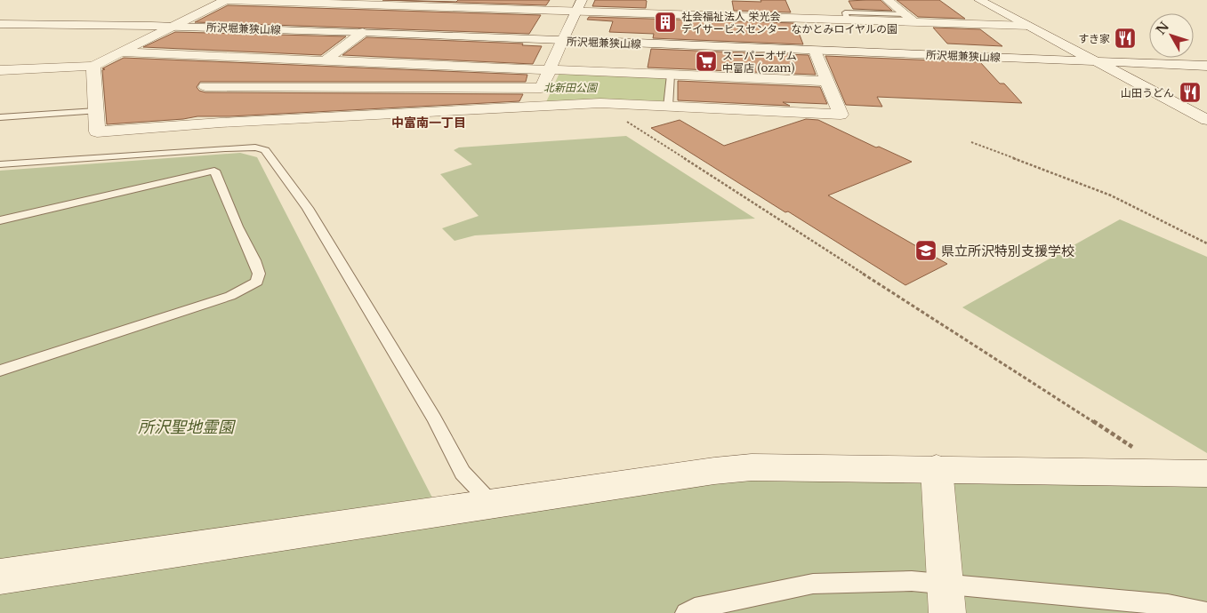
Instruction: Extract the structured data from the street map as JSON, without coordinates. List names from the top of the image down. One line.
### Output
{"streets":{"street":["所沢堀兼狭山線"]},"districts":["中富南一丁目"],"parks":["北新田公園","所沢聖地霊園"],"places":{"building":["社会福祉法人 栄光会 デイサービスセンター なかとみロイヤルの園"],"restaurant":["すき家","山田うどん"],"supermarket":["スーパーオザム 中富店 (ozam)"],"school or university":["県立所沢特別支援学校"]},"north":"top left"}
